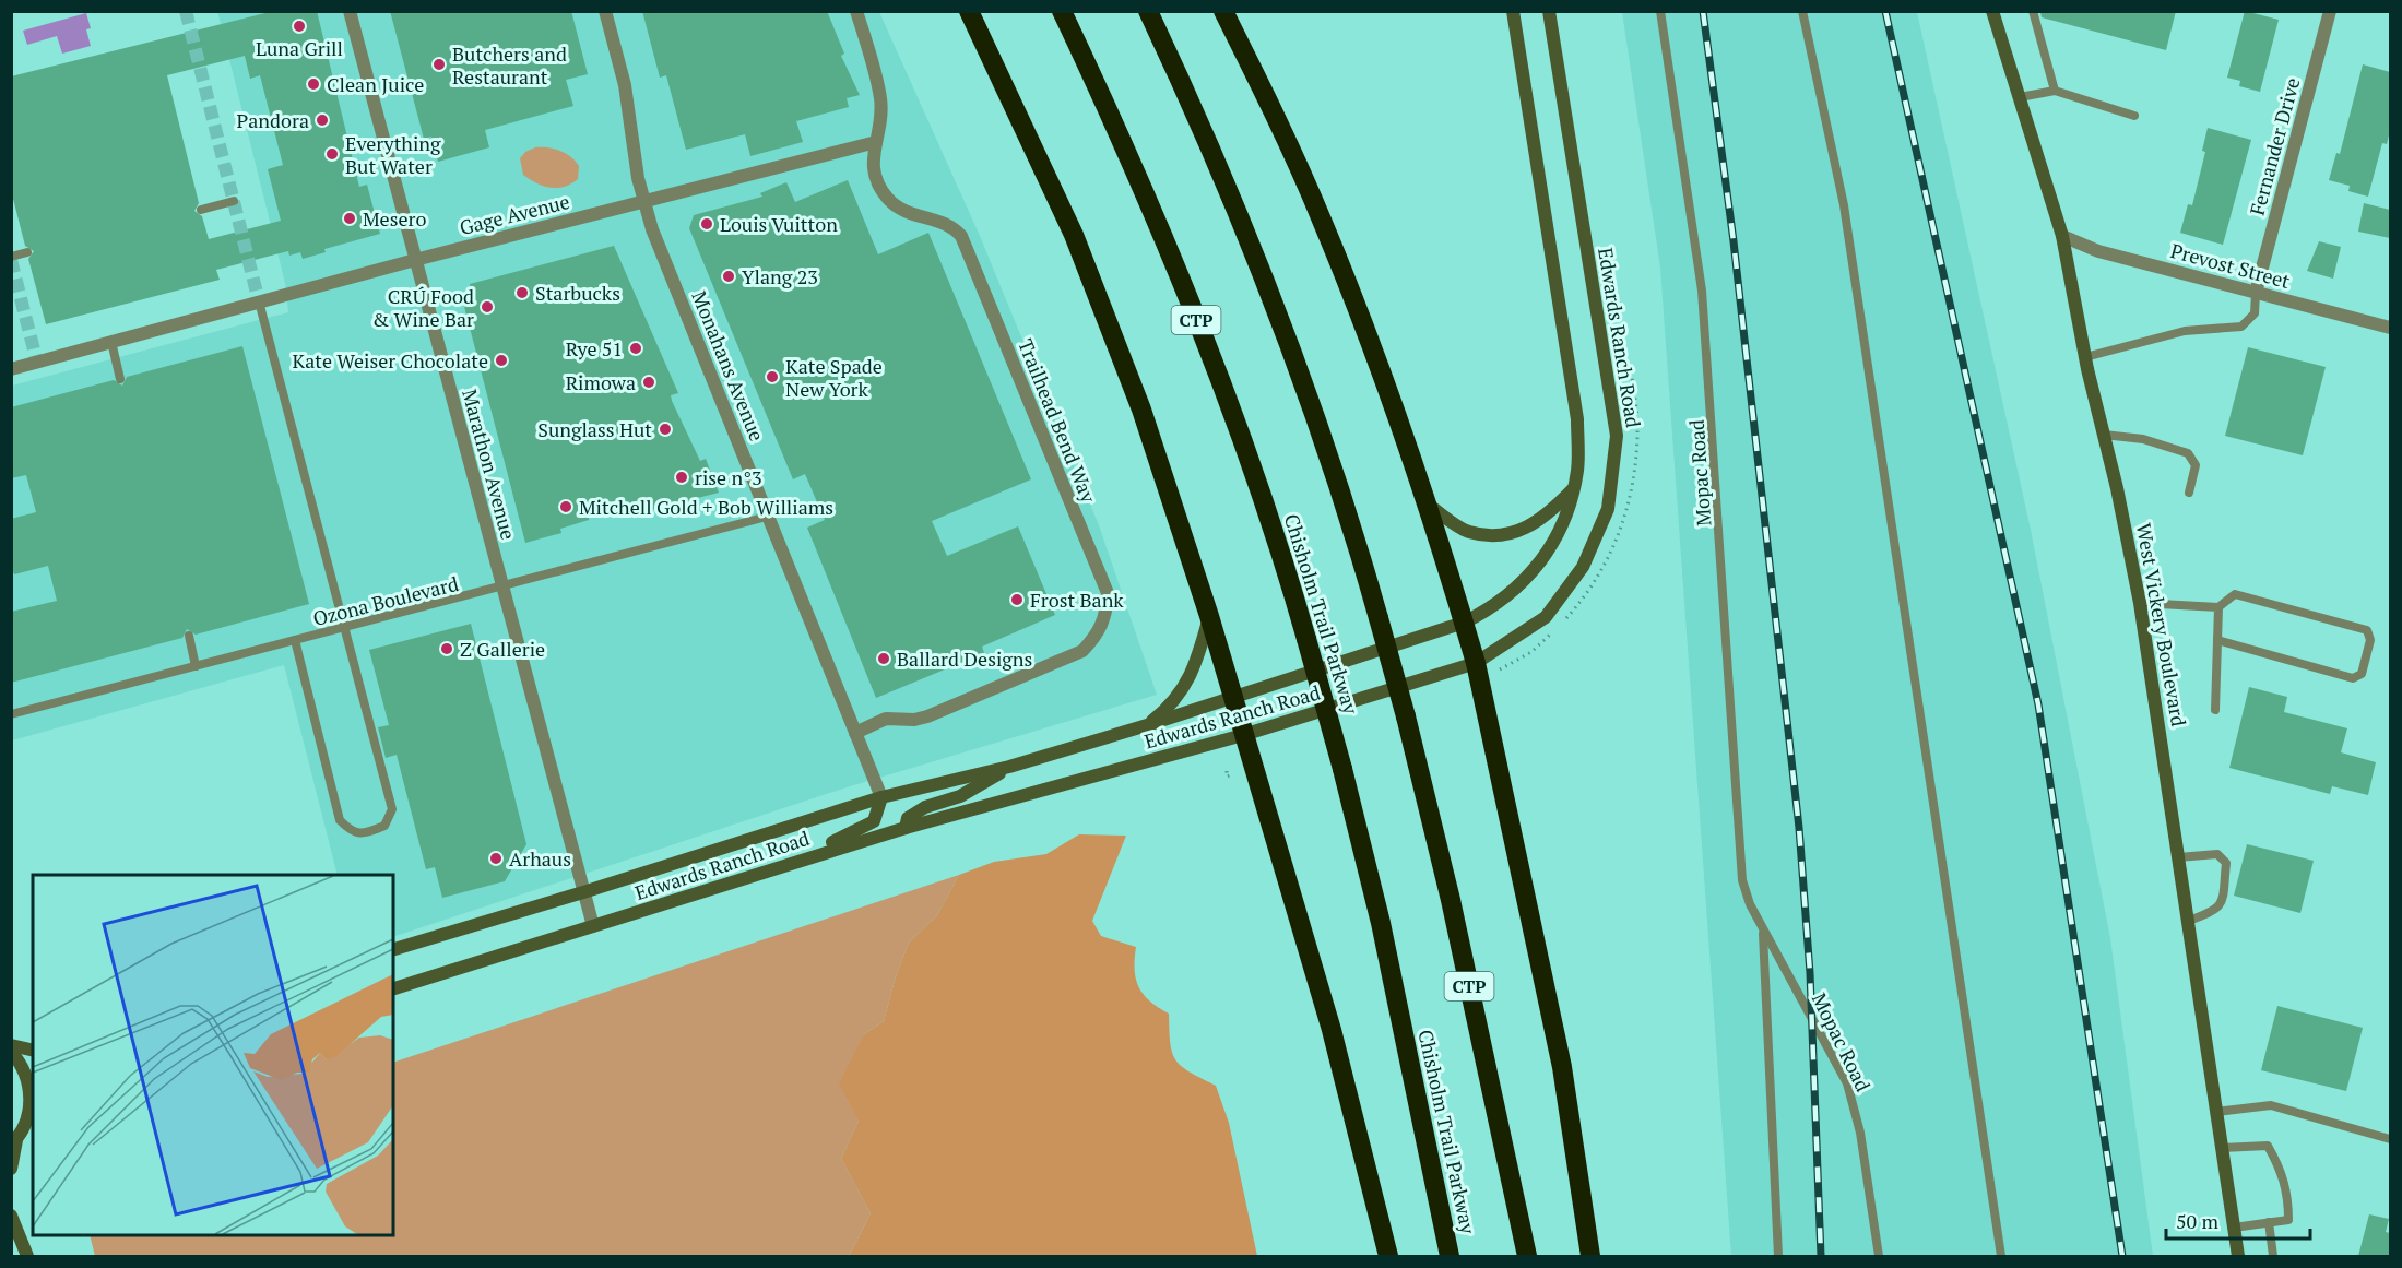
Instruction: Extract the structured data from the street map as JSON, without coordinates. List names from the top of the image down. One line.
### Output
{"streets":{"highway":["CTP","Chisholm Trail Parkway"],"street":["Fernander Drive","Gage Avenue","Prevost Street","Edwards Ranch Road","Monahans Avenue","Trailhead Bend Way","Marathon Avenue","West Vickery Boulevard"],"lane":["Mopac Road","Ozona Boulevard"]},"crossings":[["Fernander Drive","Prevost Street"],["Gage Avenue","Monahans Avenue"],["Gage Avenue","Trailhead Bend Way"],["Gage Avenue","Marathon Avenue"],["Prevost Street","West Vickery Boulevard"],["Edwards Ranch Road","Monahans Avenue"],["Edwards Ranch Road","Marathon Avenue"],["Monahans Avenue","Trailhead Bend Way"],["Monahans Avenue","Ozona Boulevard"],["Marathon Avenue","Ozona Boulevard"]],"places":["Luna Grill","Butchers and Restaurant","Clean Juice","Pandora","Everything But Water","Mesero","Louis Vuitton","Ylang 23","Starbucks","CRÚ Food & Wine Bar","Rye 51","Kate Weiser Chocolate","Kate Spade New York","Rimowa","Sunglass Hut","rise n°3","Mitchell Gold + Bob Williams","Frost Bank","Z Gallerie","Ballard Designs","Arhaus"],"scale_bar":"50 m"}
